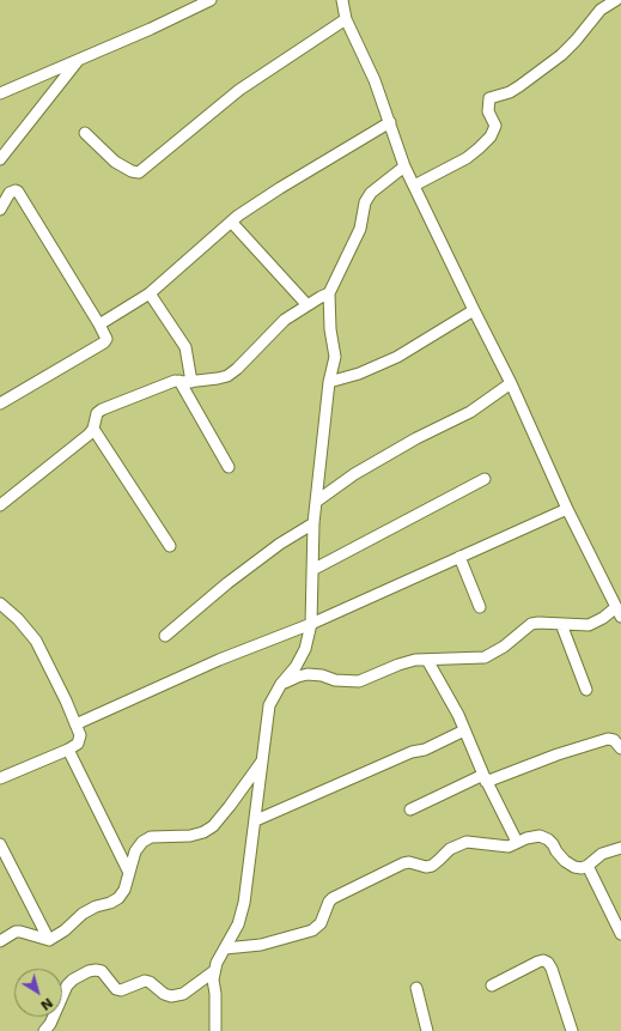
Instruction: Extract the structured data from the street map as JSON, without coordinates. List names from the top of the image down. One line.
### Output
{"north":"bottom right"}
